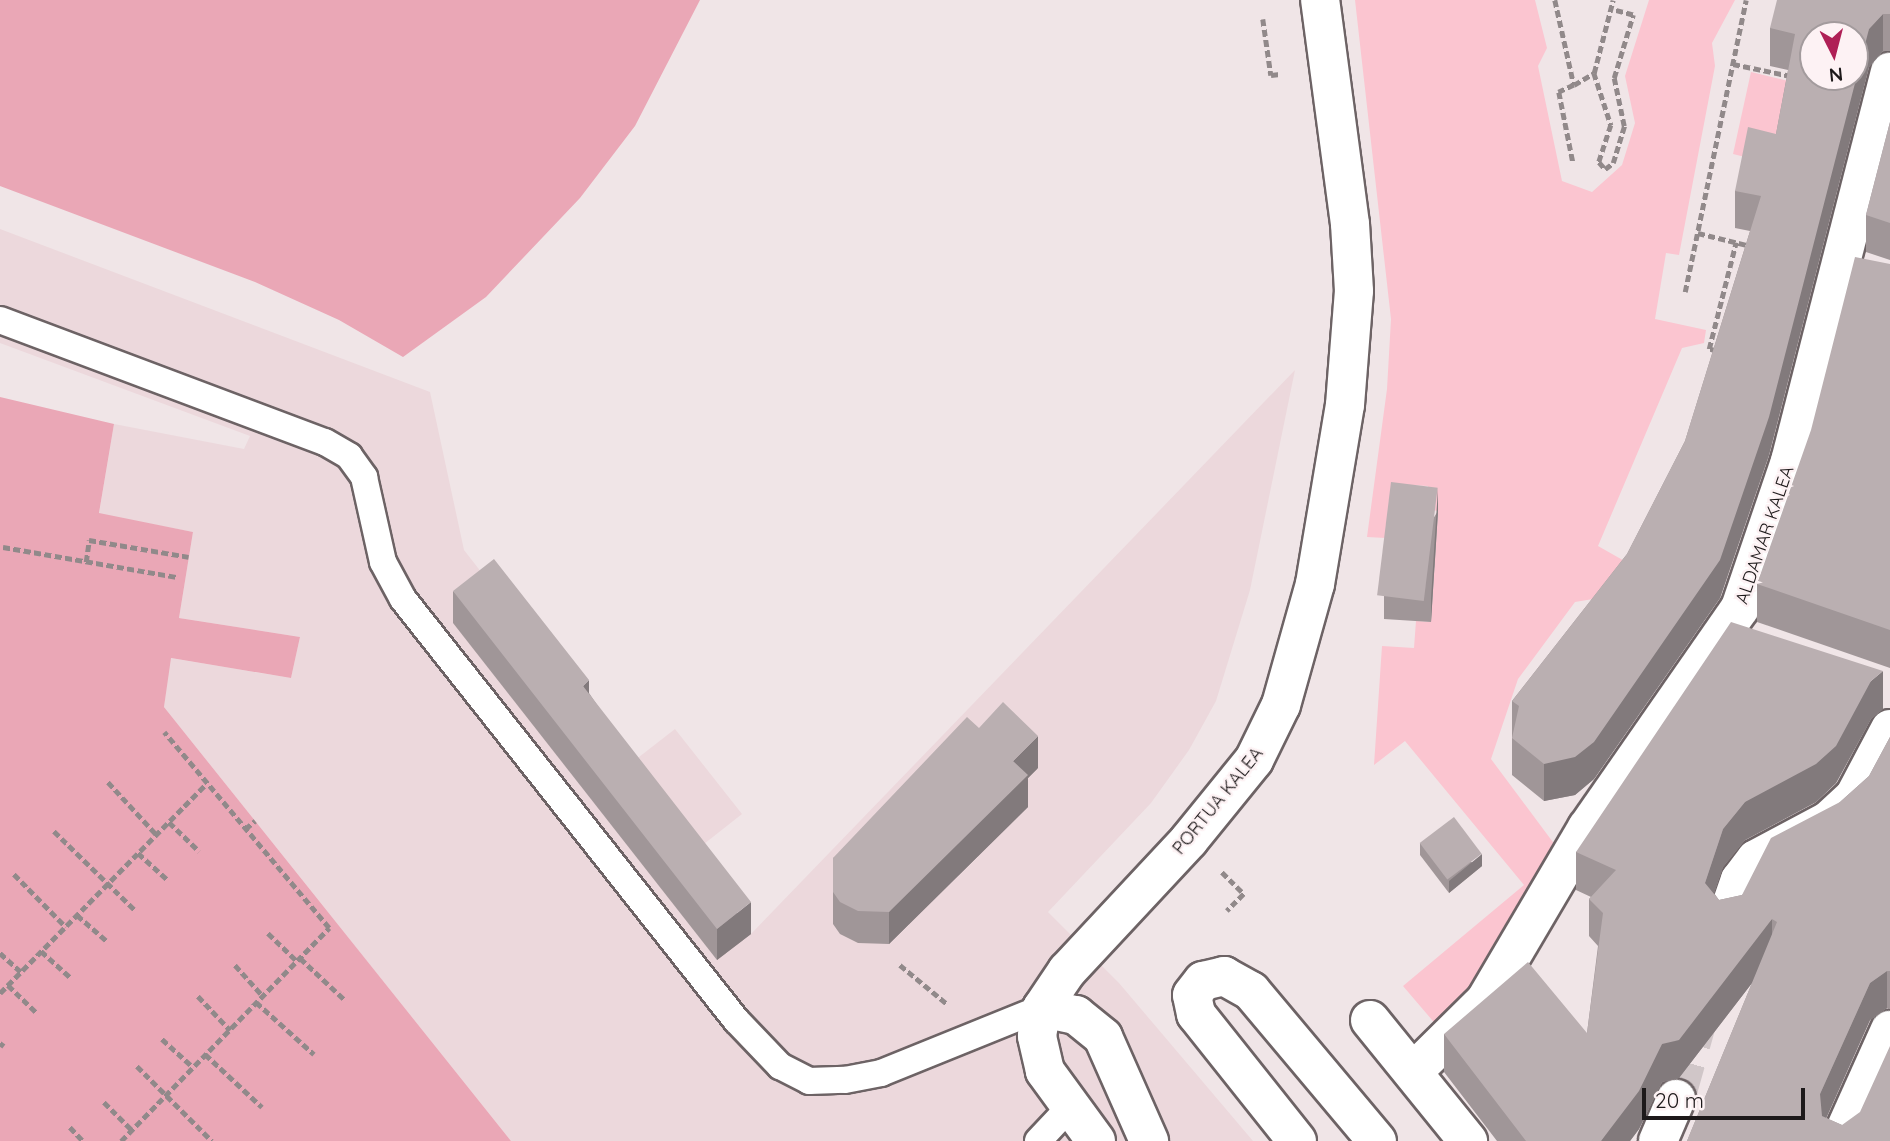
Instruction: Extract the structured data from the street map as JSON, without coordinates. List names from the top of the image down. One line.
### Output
{"streets":{"street":["ALDAMAR KALEA","PORTUA KALEA"]},"scale_bar":"20 m","north":"bottom"}
